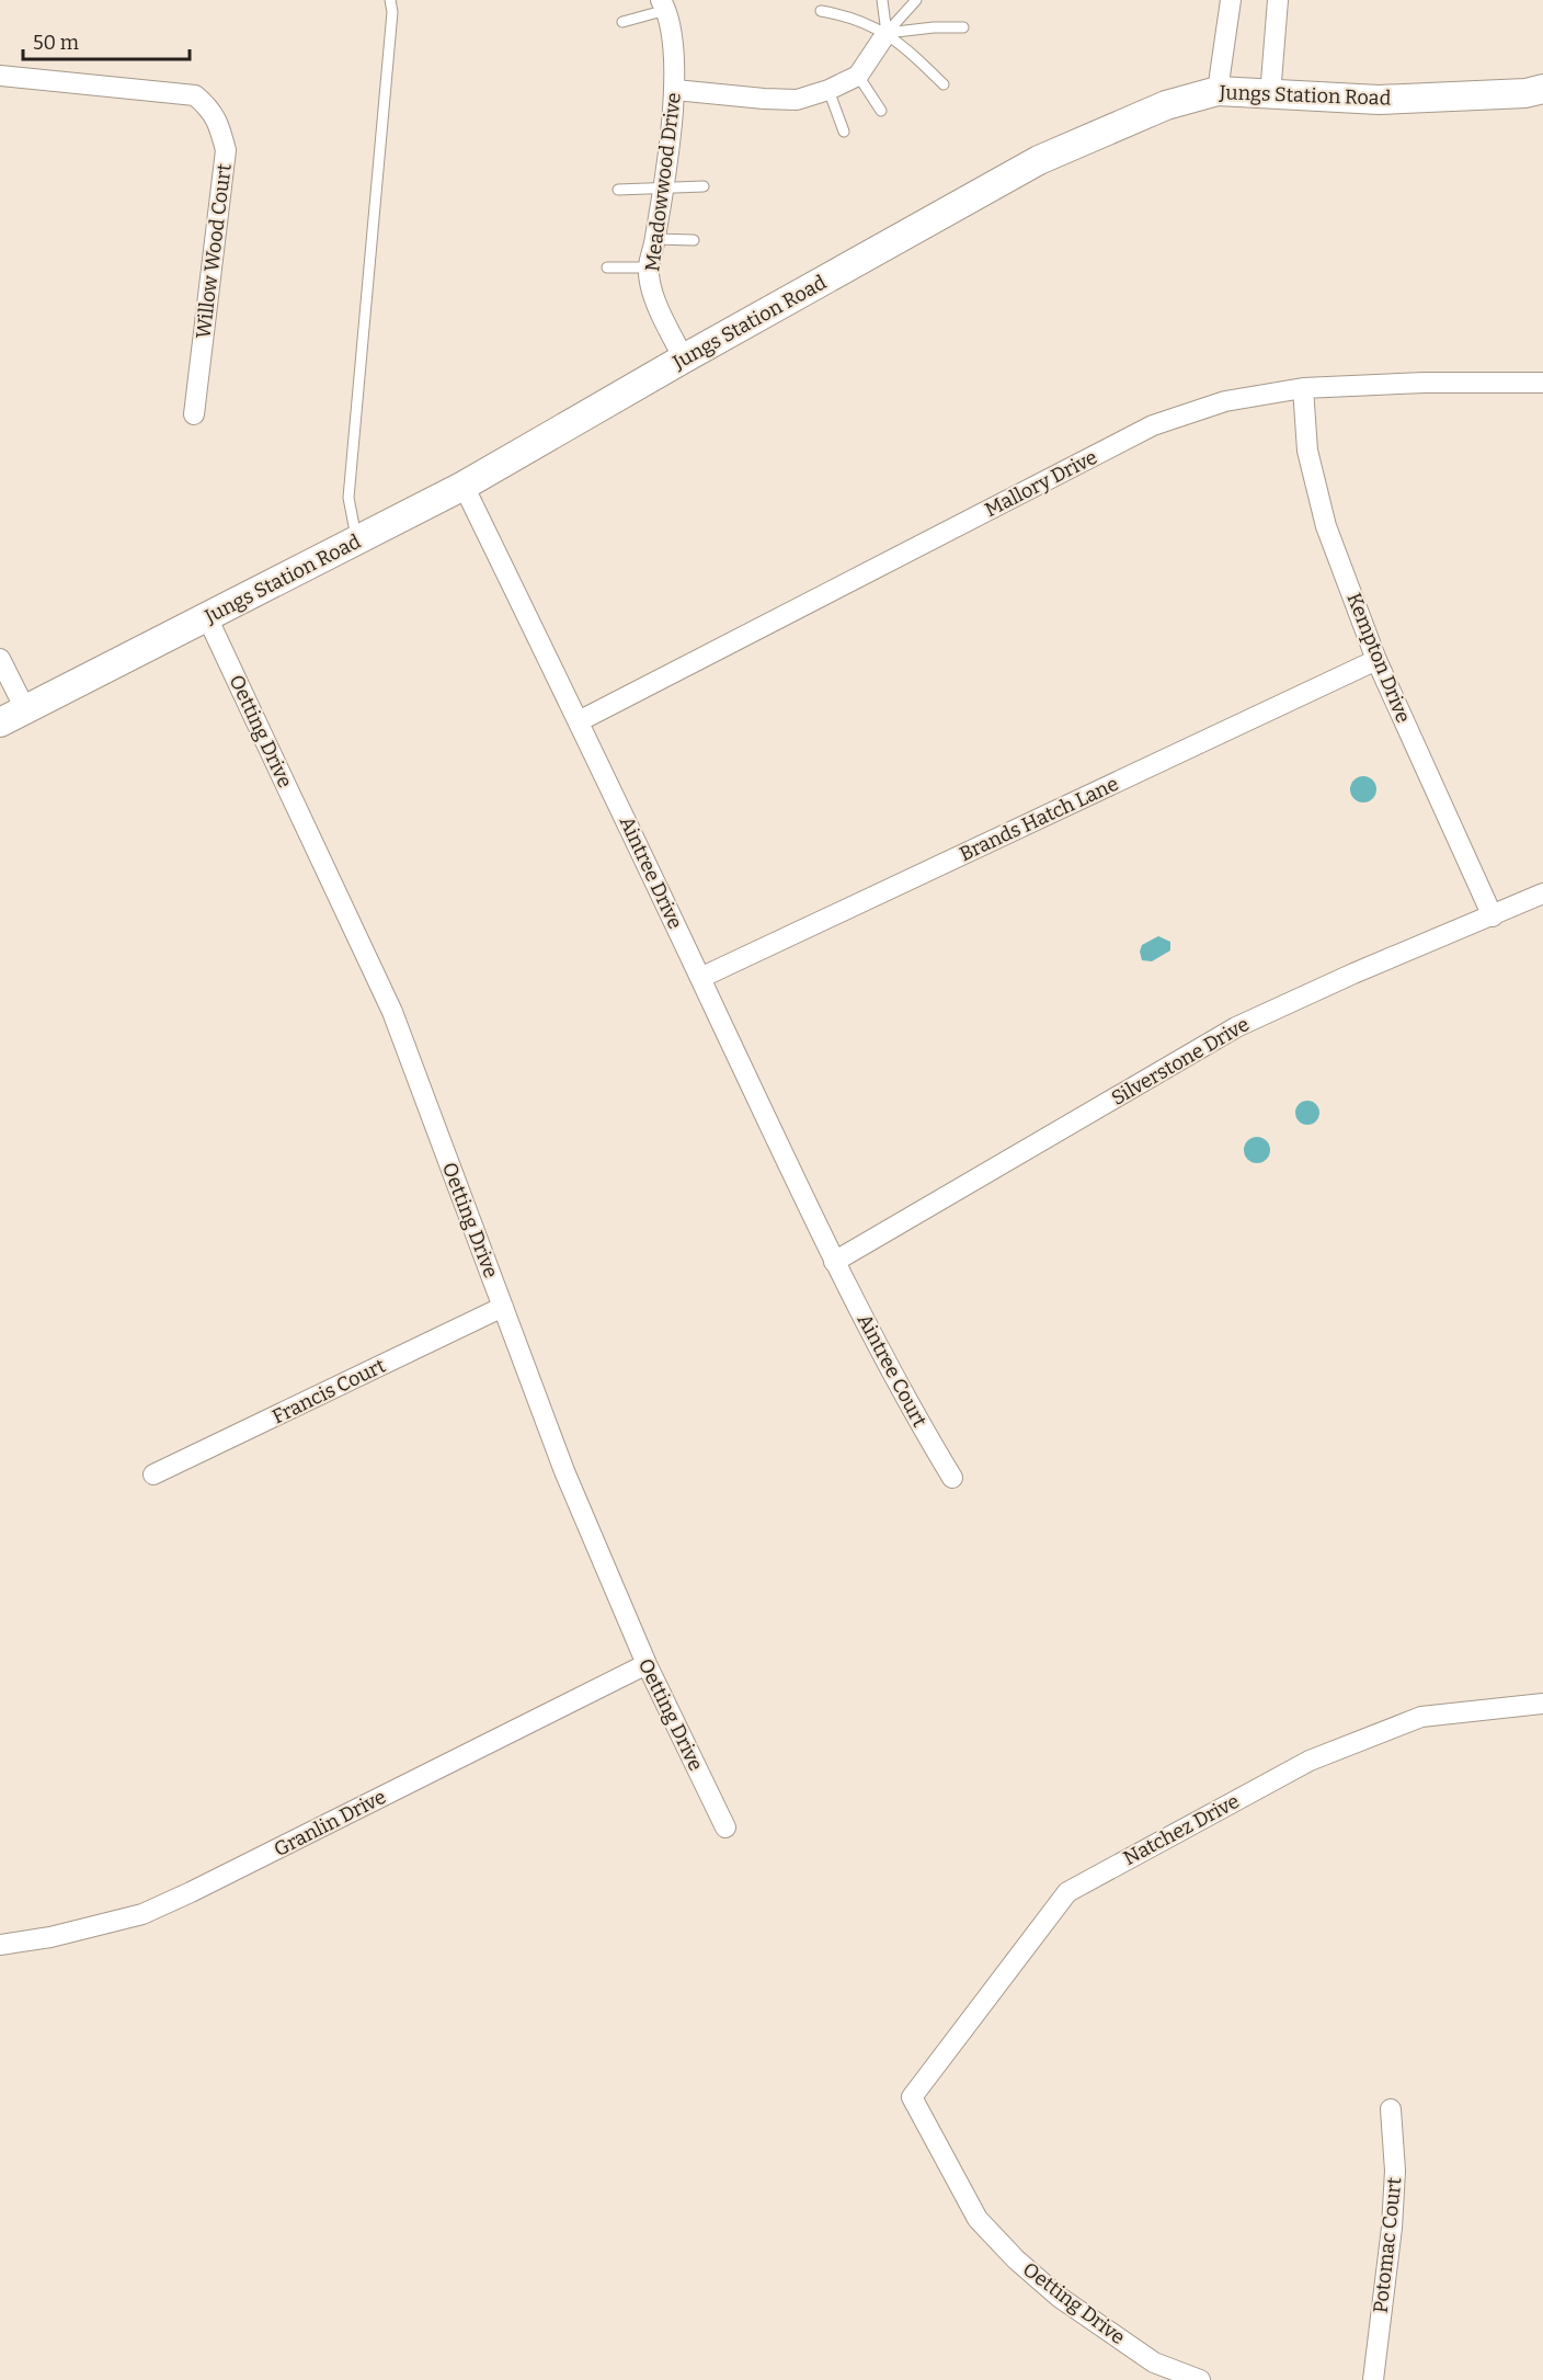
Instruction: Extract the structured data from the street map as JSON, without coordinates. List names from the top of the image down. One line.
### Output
{"streets":{"main road":["Jungs Station Road"],"street":["Meadowwood Drive","Willow Wood Court","Mallory Drive","Kempton Drive","Oetting Drive","Brands Hatch Lane","Aintree Drive","Silverstone Drive","Aintree Court","Francis Court","Granlin Drive","Natchez Drive","Potomac Court"]},"crossings":[["Jungs Station Road","Meadowwood Drive"],["Jungs Station Road","Oetting Drive"],["Jungs Station Road","Aintree Drive"],["Mallory Drive","Kempton Drive"],["Mallory Drive","Aintree Drive"],["Kempton Drive","Brands Hatch Lane"],["Kempton Drive","Silverstone Drive"],["Oetting Drive","Francis Court"],["Oetting Drive","Granlin Drive"],["Oetting Drive","Natchez Drive"],["Brands Hatch Lane","Aintree Drive"],["Aintree Drive","Silverstone Drive"],["Aintree Drive","Aintree Court"],["Silverstone Drive","Aintree Court"]],"scale_bar":"50 m"}
